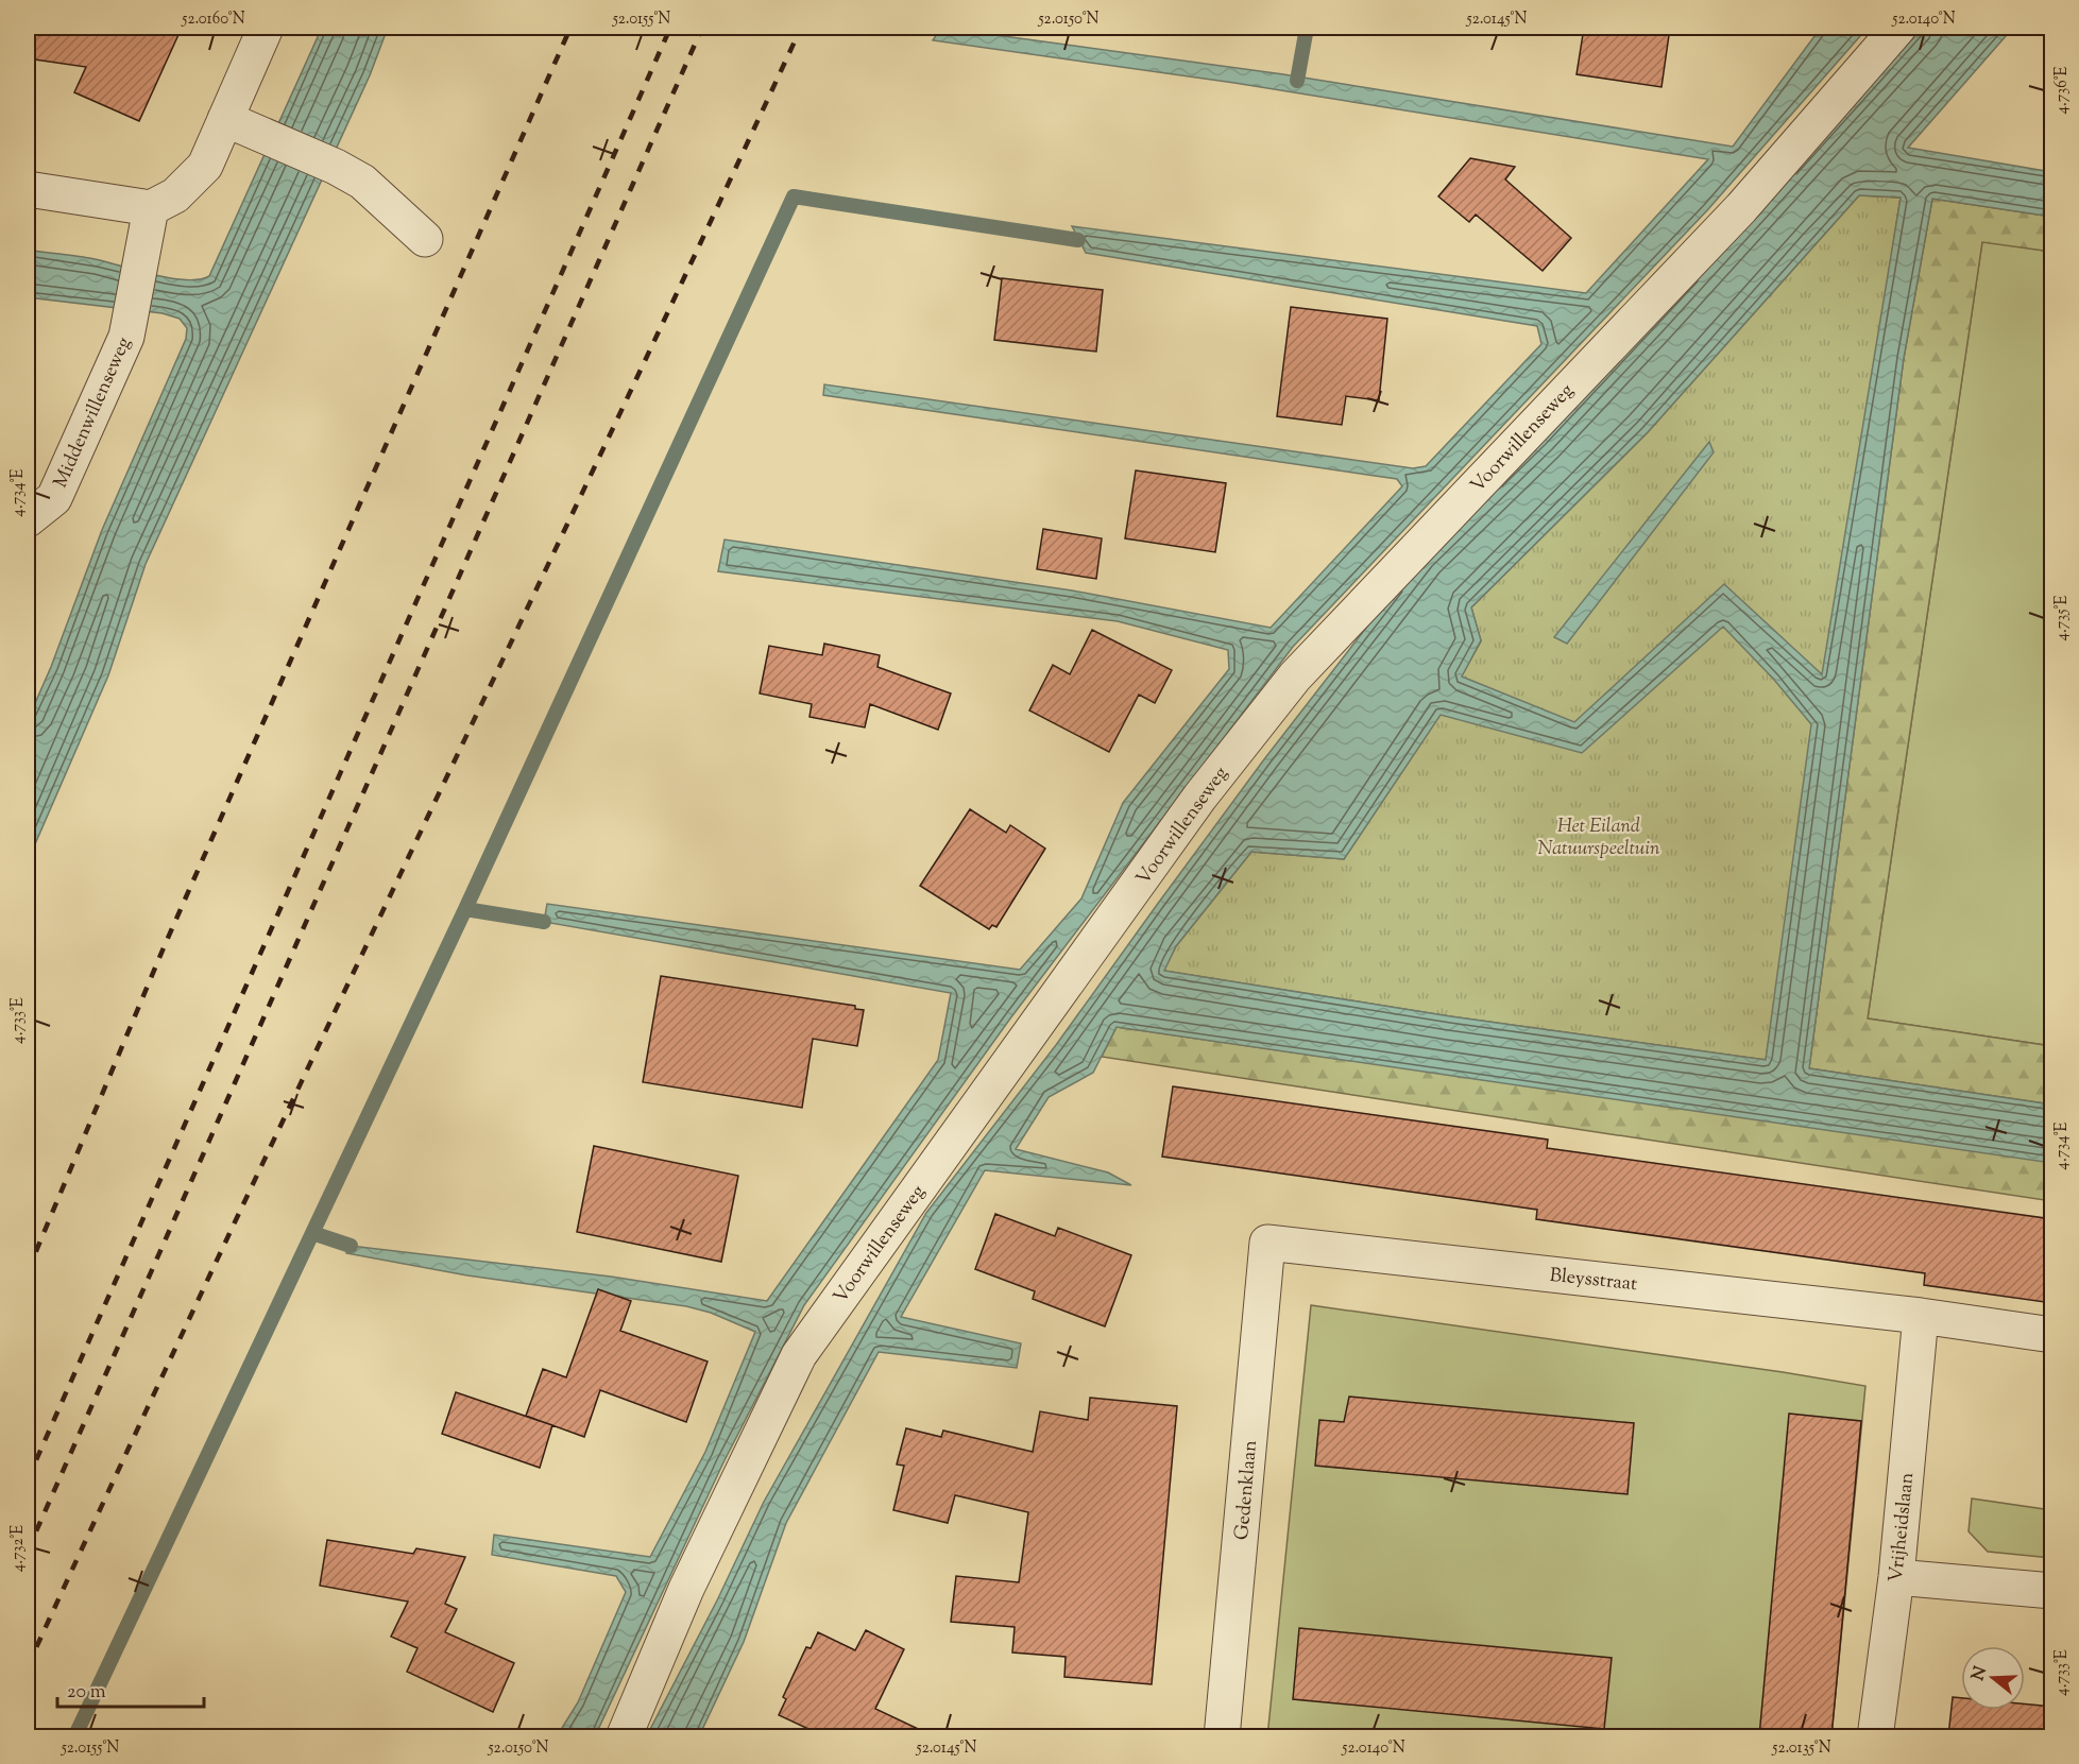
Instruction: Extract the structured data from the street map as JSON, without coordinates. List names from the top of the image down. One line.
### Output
{"streets":{"street":["Middenwillenseweg","Voorwillenseweg","Bleysstraat","Gedenklaan","Vrijheidslaan"]},"crossings":[["Bleysstraat","Gedenklaan"],["Bleysstraat","Vrijheidslaan"]],"parks":["Het Eiland Natuurspeeltuin"],"scale_bar":"20 m","north":"left","coordinates":["52.0160°N","52.0155°N","52.0150°N","52.0145°N","52.0140°N","4.736°E","4.734°E","4.735°E","4.733°E","4.732°E","52.0135°N"]}
